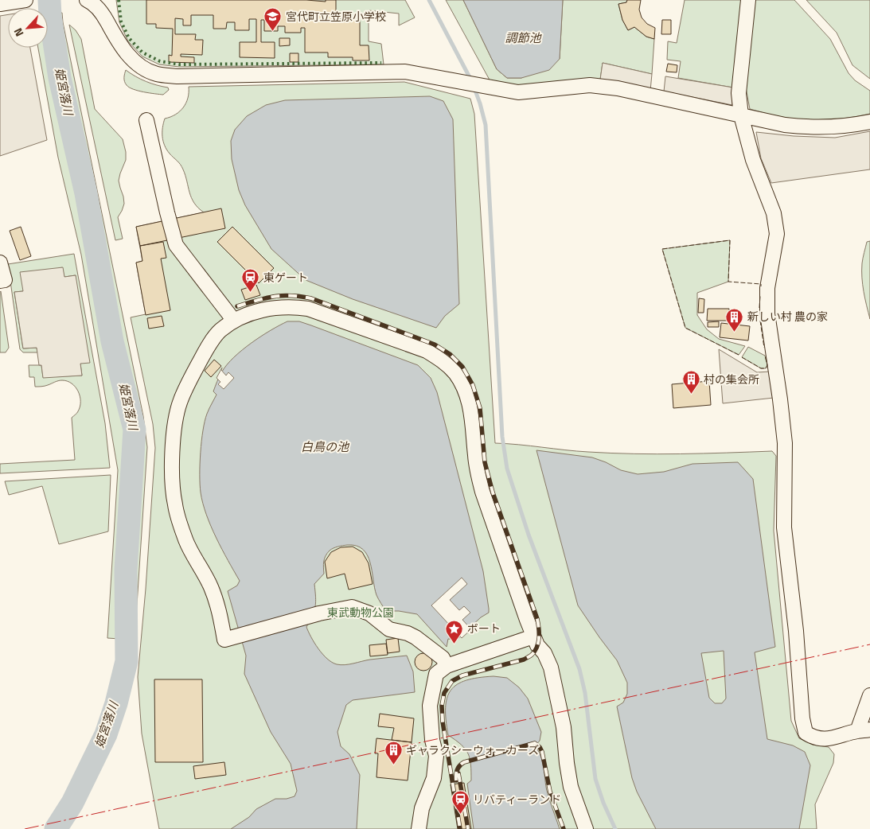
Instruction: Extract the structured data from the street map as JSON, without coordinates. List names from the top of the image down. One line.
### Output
{"water":["調節池","姫宮落川","白鳥の池"],"parks":["東武動物公園"],"places":{"school or university":["宮代町立笠原小学校"],"station":["東ゲート","リバティーランド"],"building":["新しい村 農の家","村の集会所","ギャラクシーウォーカーズ"],"place":["ボート"]},"north":"bottom left"}
